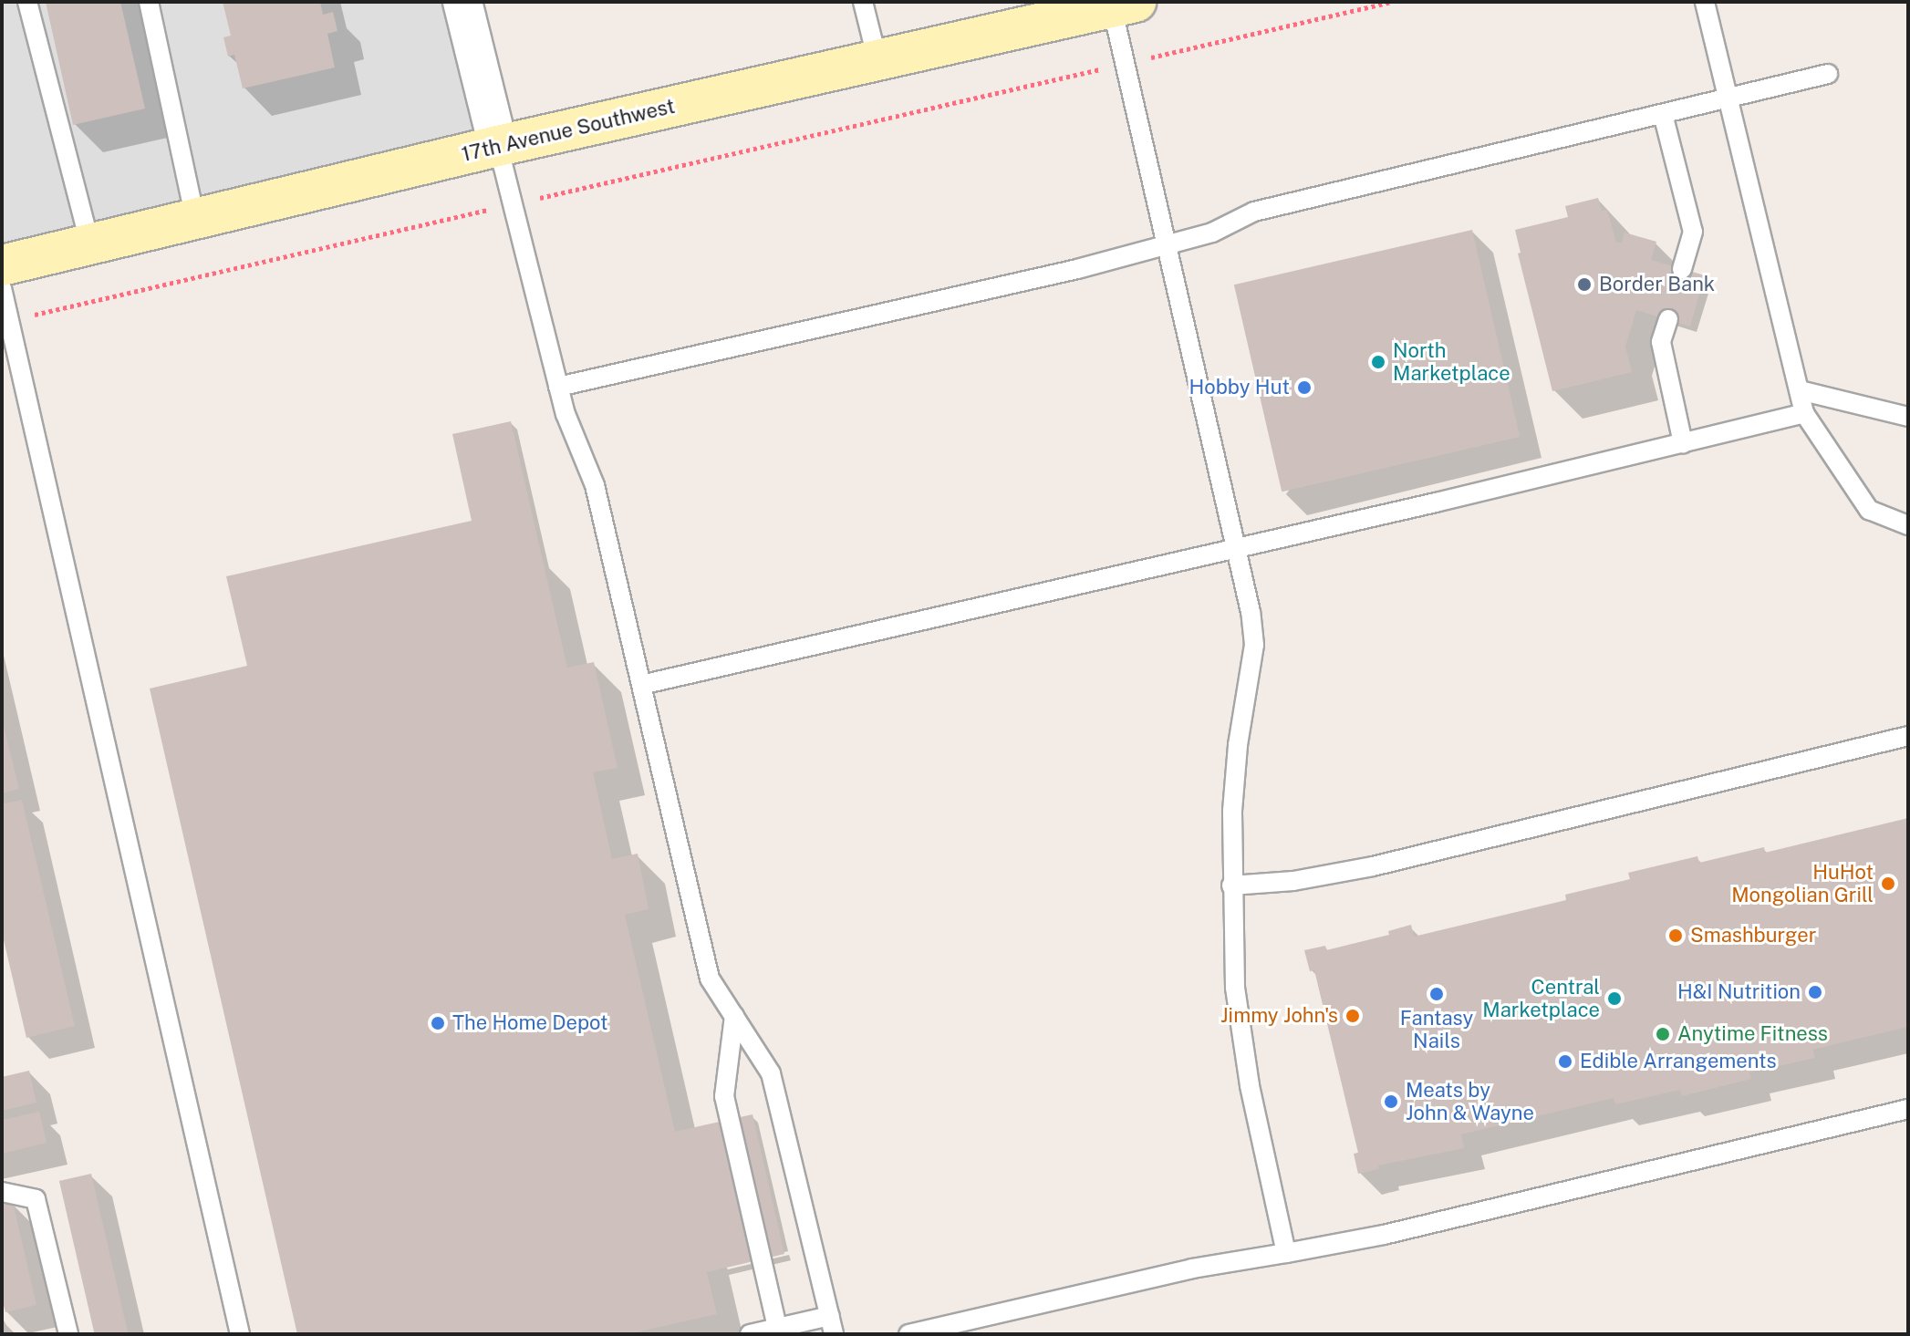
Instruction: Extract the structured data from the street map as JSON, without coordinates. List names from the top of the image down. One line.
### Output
{"streets":{"street":["17th Avenue Southwest"]},"places":["Border Bank","North Marketplace","Hobby Hut","HuHot Mongolian Grill","Smashburger","H&I Nutrition","Fantasy Nails","Central Marketplace","Jimmy John's","The Home Depot","Anytime Fitness","Edible Arrangements","Meats by John & Wayne"]}
